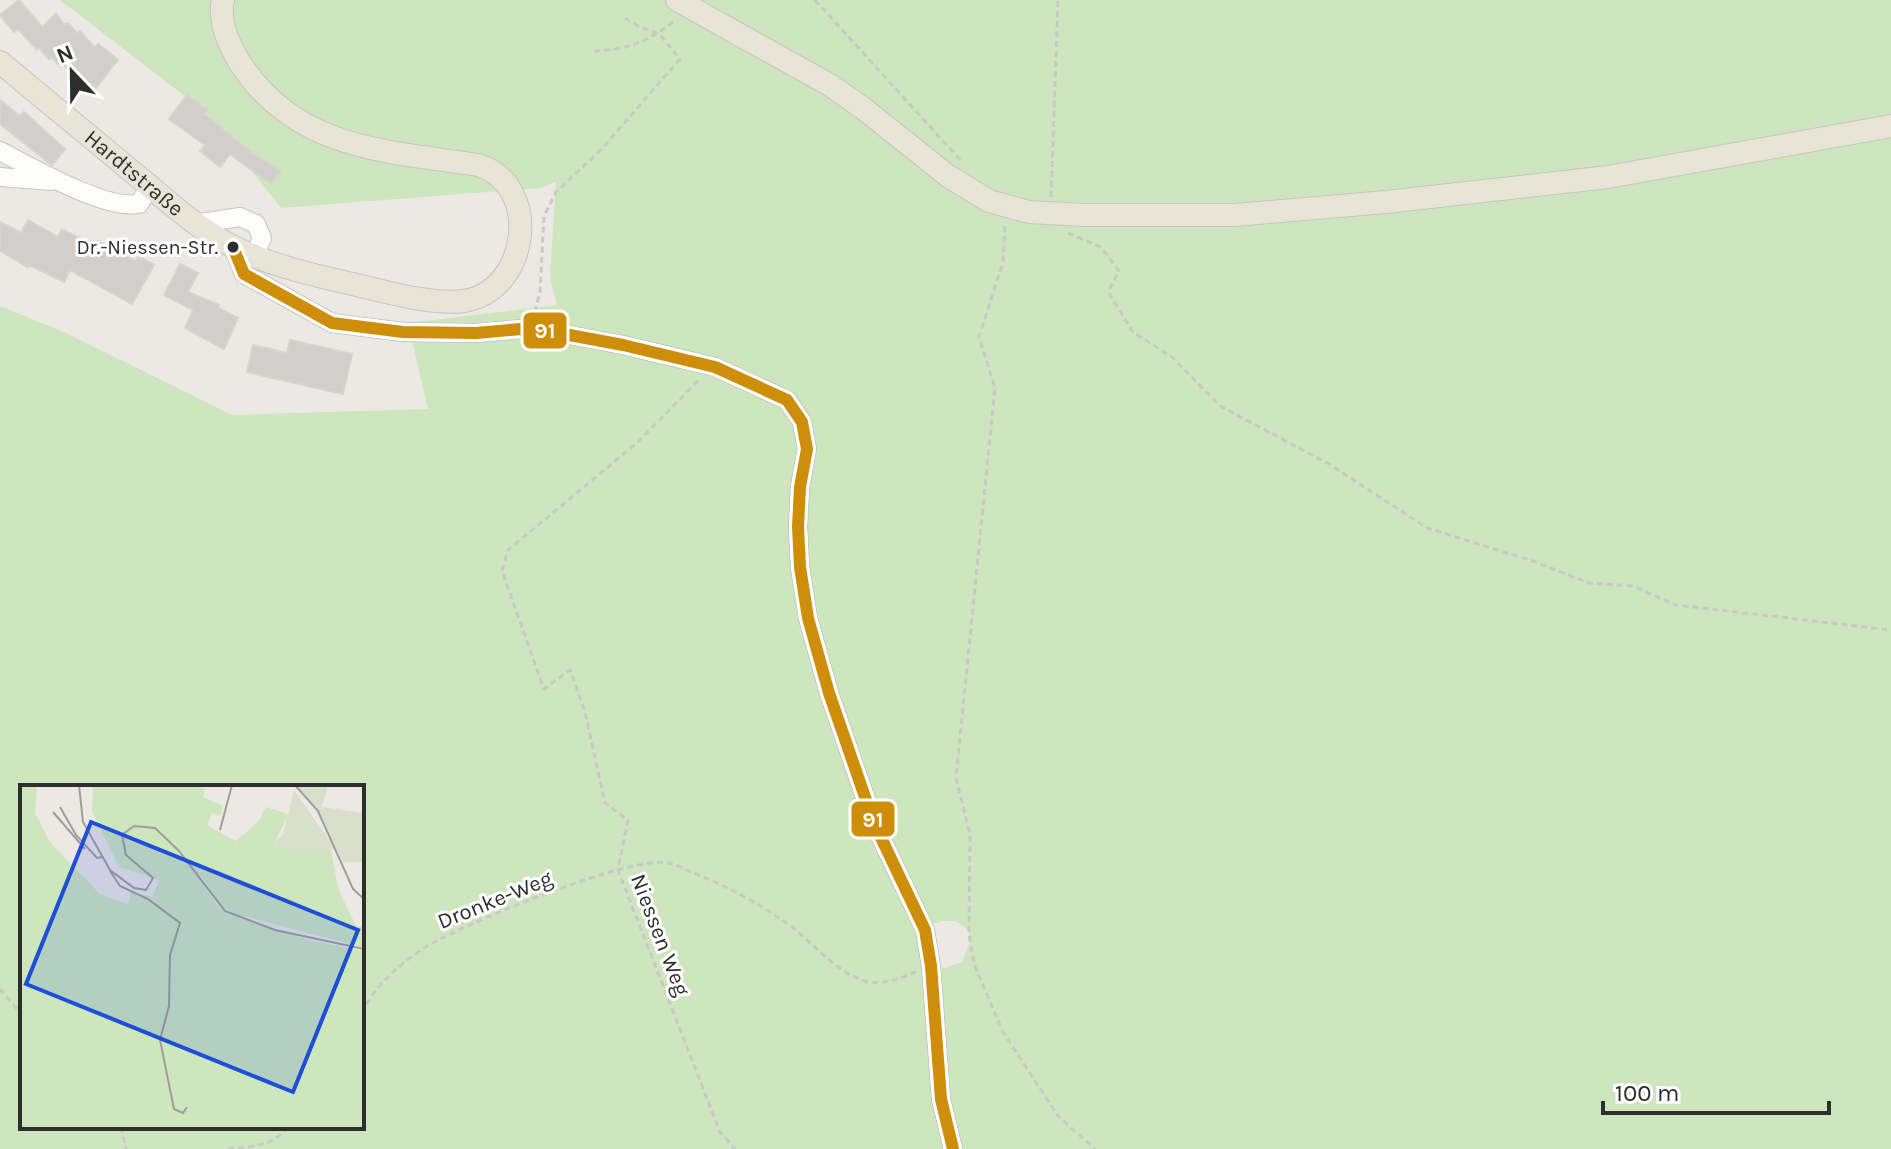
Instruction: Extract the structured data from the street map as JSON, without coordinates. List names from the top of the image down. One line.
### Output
{"streets":{"main road":["Hardtstraße"],"path":["Dronke-Weg","Niessen Weg"]},"crossings":[["Dronke-Weg","Niessen Weg"]],"places":["Dr.-Niessen-Str."],"lines":["transit line 91"],"scale_bar":"100 m","north":"top"}
